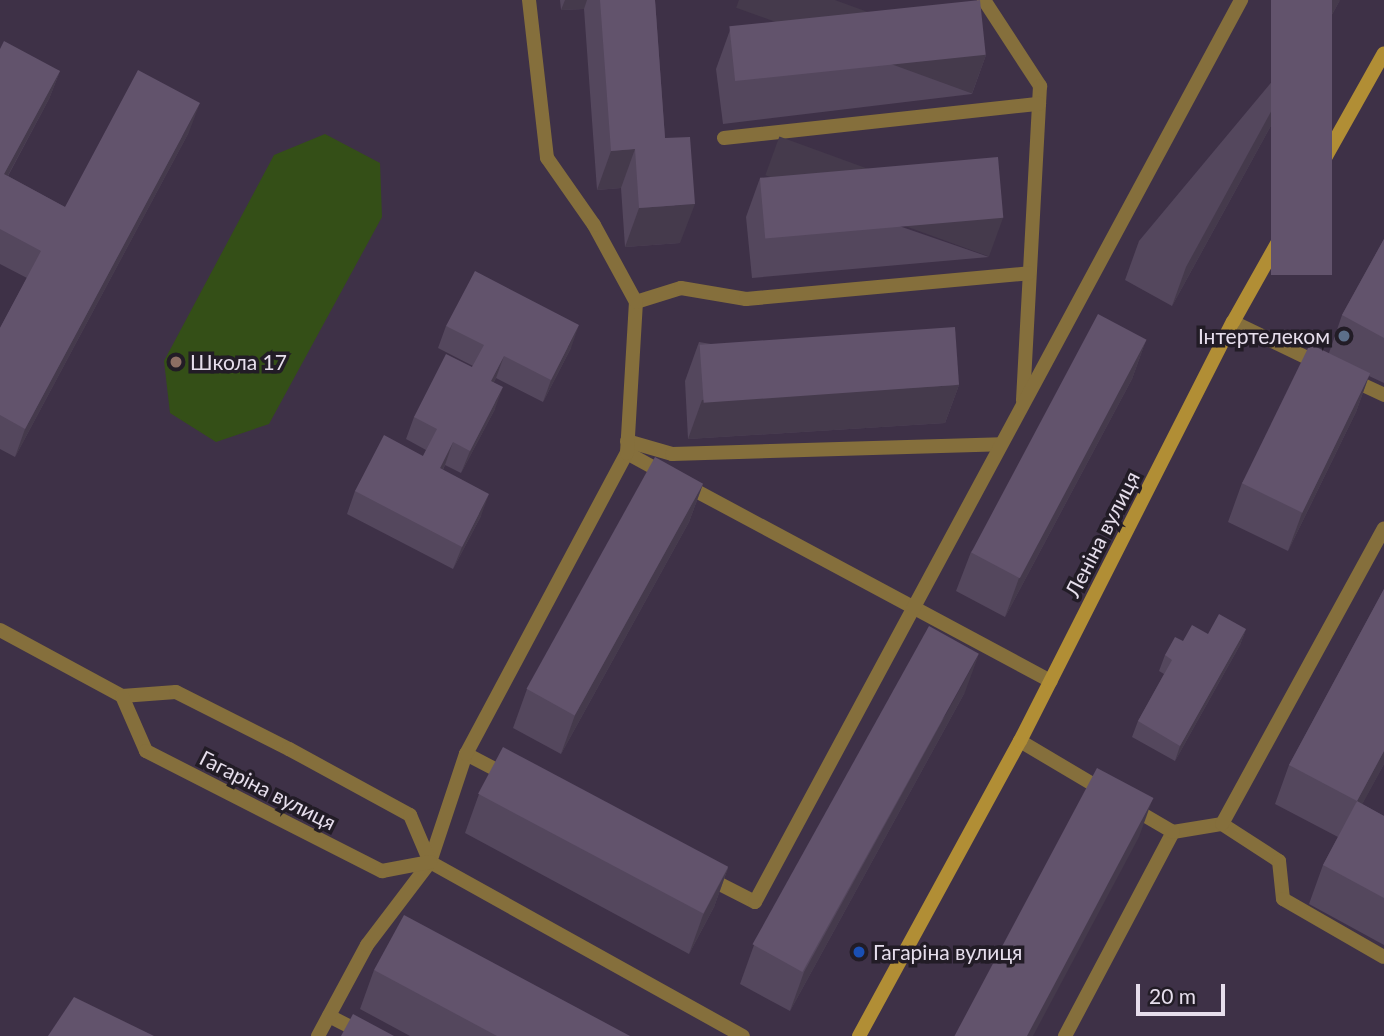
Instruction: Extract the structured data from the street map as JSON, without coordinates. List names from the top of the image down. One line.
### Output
{"streets":{"street":["Леніна вулиця","Гагаріна вулиця"]},"places":["Інтертелеком","Школа 17","Гагаріна вулиця"],"scale_bar":"20 m"}
